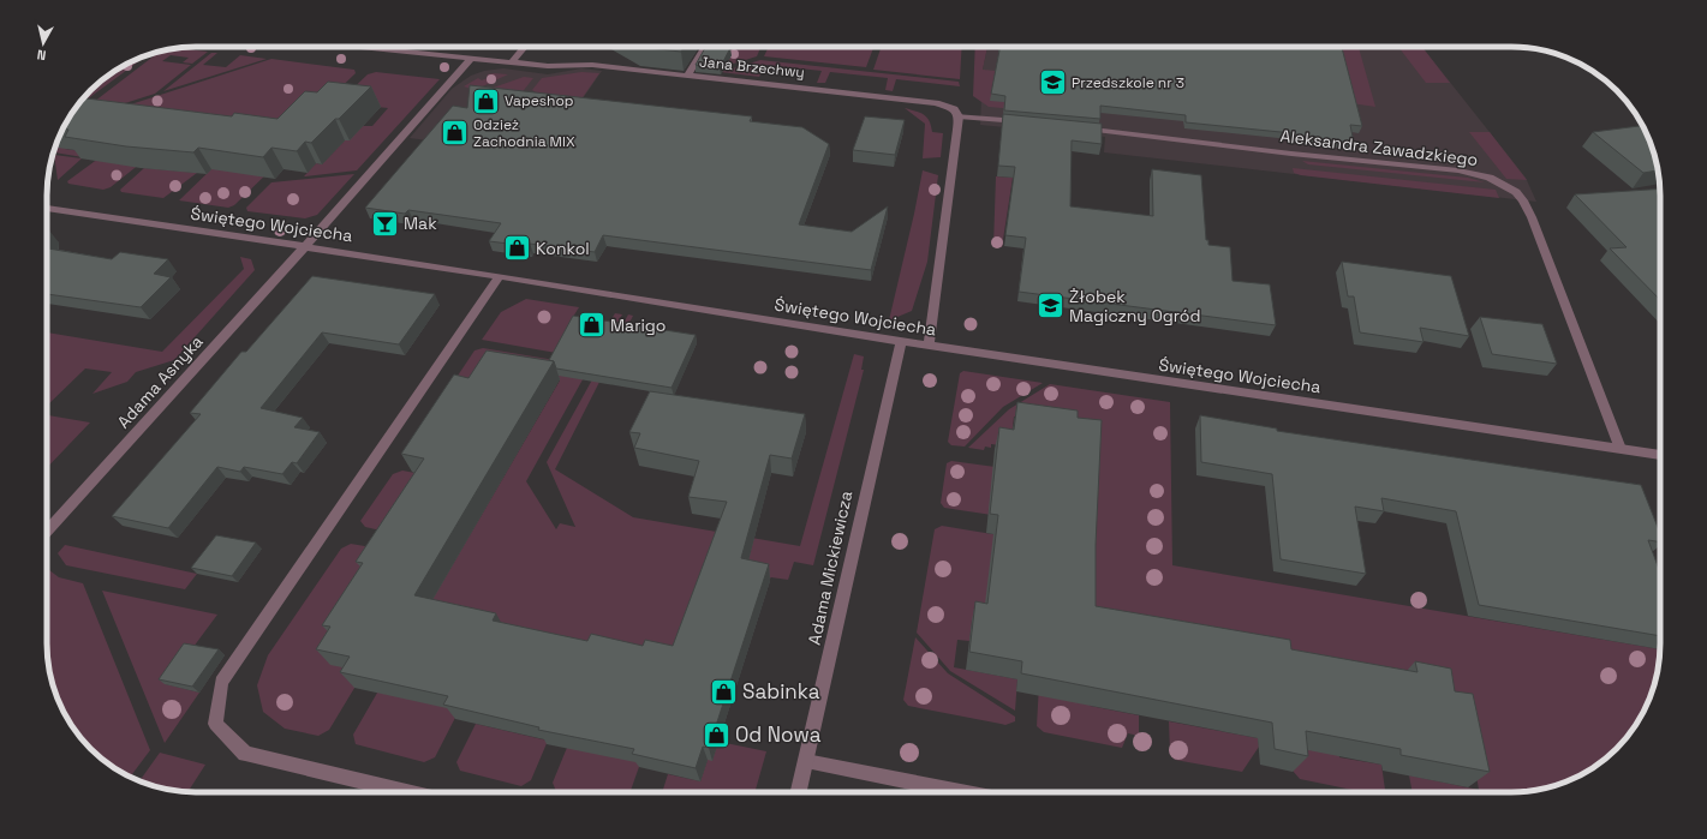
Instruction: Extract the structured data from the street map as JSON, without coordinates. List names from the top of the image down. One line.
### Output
{"streets":{"street":["Jana Brzechwy","Aleksandra Zawadzkiego","Świętego Wojciecha","Adama Asnyka","Adama Mickiewicza"]},"crossings":[["Jana Brzechwy","Adama Asnyka"],["Aleksandra Zawadzkiego","Świętego Wojciecha"],["Świętego Wojciecha","Adama Asnyka"],["Świętego Wojciecha","Adama Mickiewicza"]],"places":{"school or university":["Przedszkole nr 3","Żłobek Magiczny Ogród"],"shop":["Vapeshop","Odzież Zachodnia MIX","Konkol","Marigo","Sabinka","Od Nowa"],"bar":["Mak"]},"north":"bottom"}
